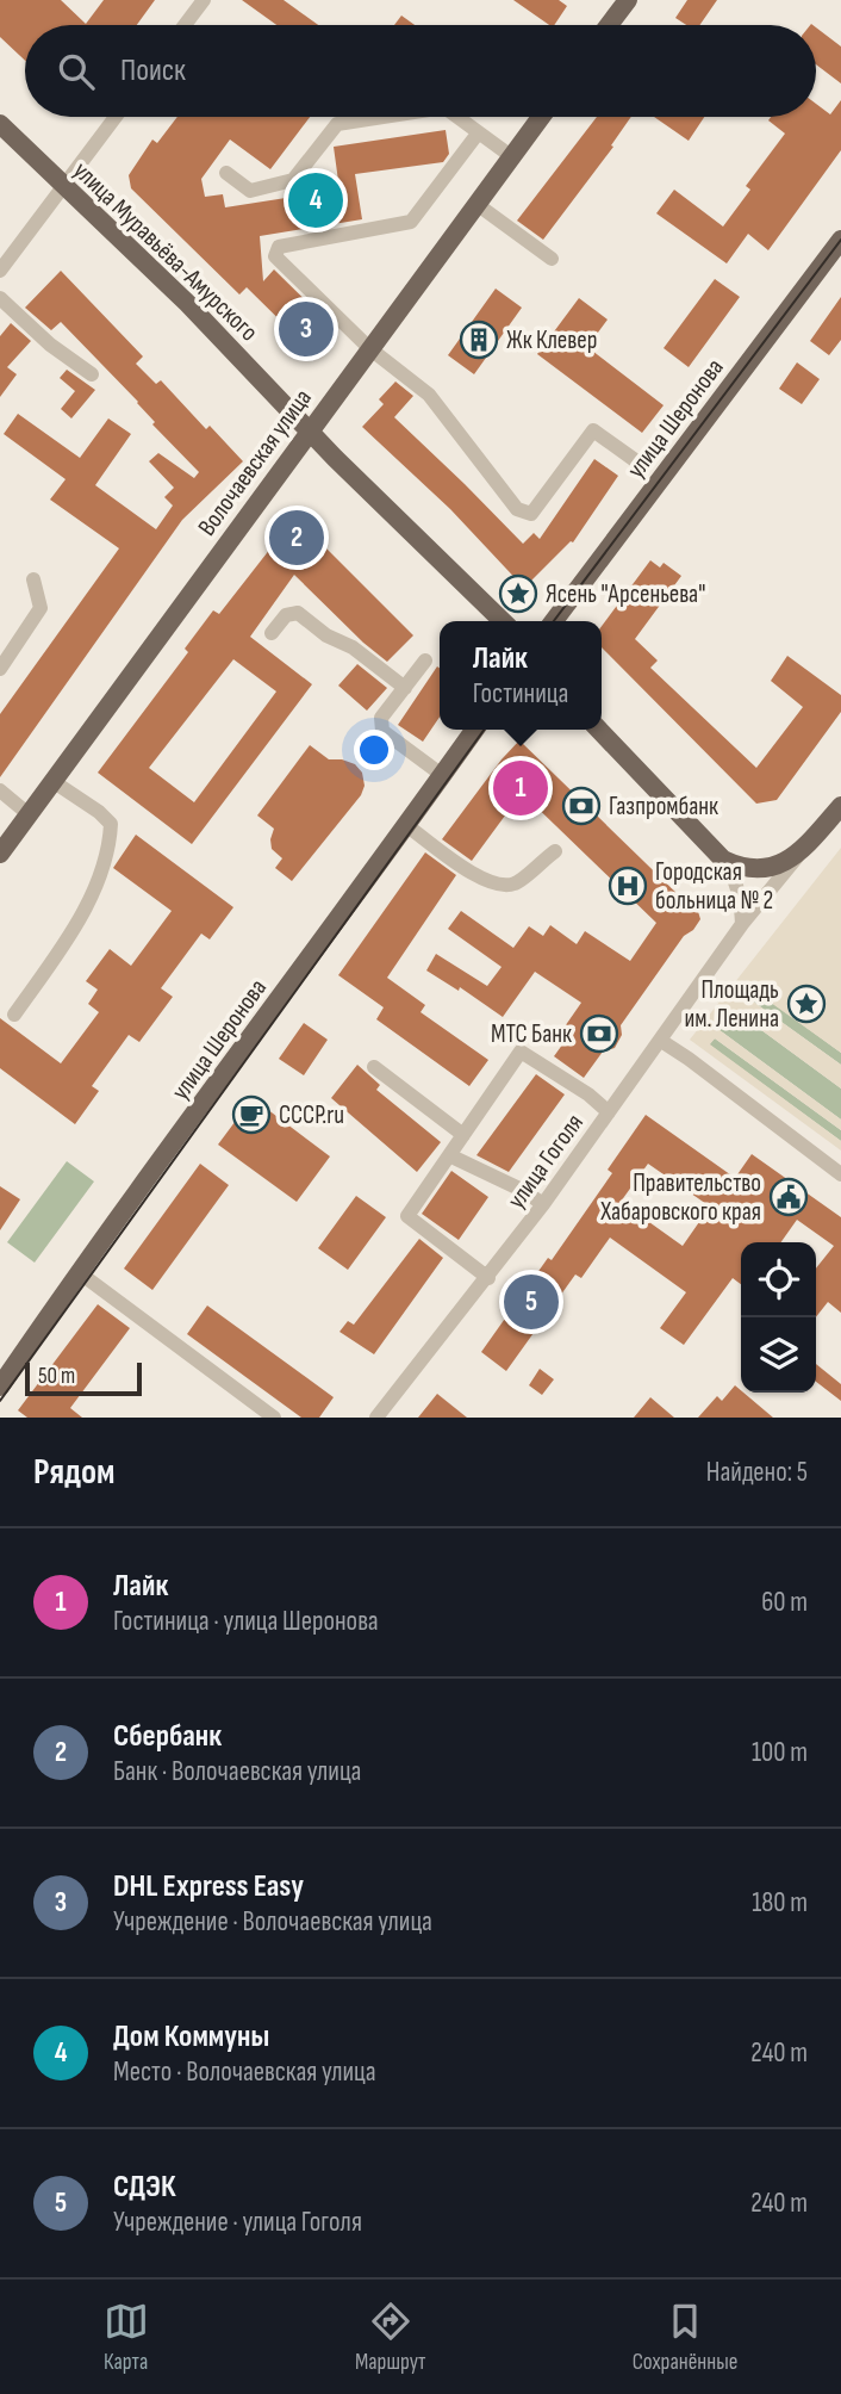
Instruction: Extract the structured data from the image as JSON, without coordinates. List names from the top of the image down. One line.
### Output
{"streets":{"main road":["улица Муравьёва-Амурского","улица Шеронова","Волочаевская улица"],"street":["улица Гоголя"]},"crossings":[["улица Муравьёва-Амурского","Волочаевская улица"]],"places":{"building":["Жк Клевер"],"place":["Ясень \"Арсеньева\"","Площадь им. Ленина"],"bank":["Газпромбанк","МТС Банк"],"hospital":["Городская больница № 2"],"cafe":["СССР.ru"],"public building":["Правительство Хабаровского края"]},"scale_bar":"50 m","page":{"search":"Поиск","pins":["4","3","2","1","5"],"popup":["Лайк","Гостиница"],"scale":"50 m","heading":["Рядом","Найдено: 5"],"list":[{"mark":"1","name":"Лайк","note":"Гостиница · улица Шеронова","value":"60 m"},{"mark":"2","name":"Сбербанк","note":"Банк · Волочаевская улица","value":"100 m"},{"mark":"3","name":"DHL Express Easy","note":"Учреждение · Волочаевская улица","value":"180 m"},{"mark":"4","name":"Дом Коммуны","note":"Место · Волочаевская улица","value":"240 m"},{"mark":"5","name":"СДЭК","note":"Учреждение · улица Гоголя","value":"240 m"}],"nav":["Карта","Маршрут","Сохранённые"]}}
